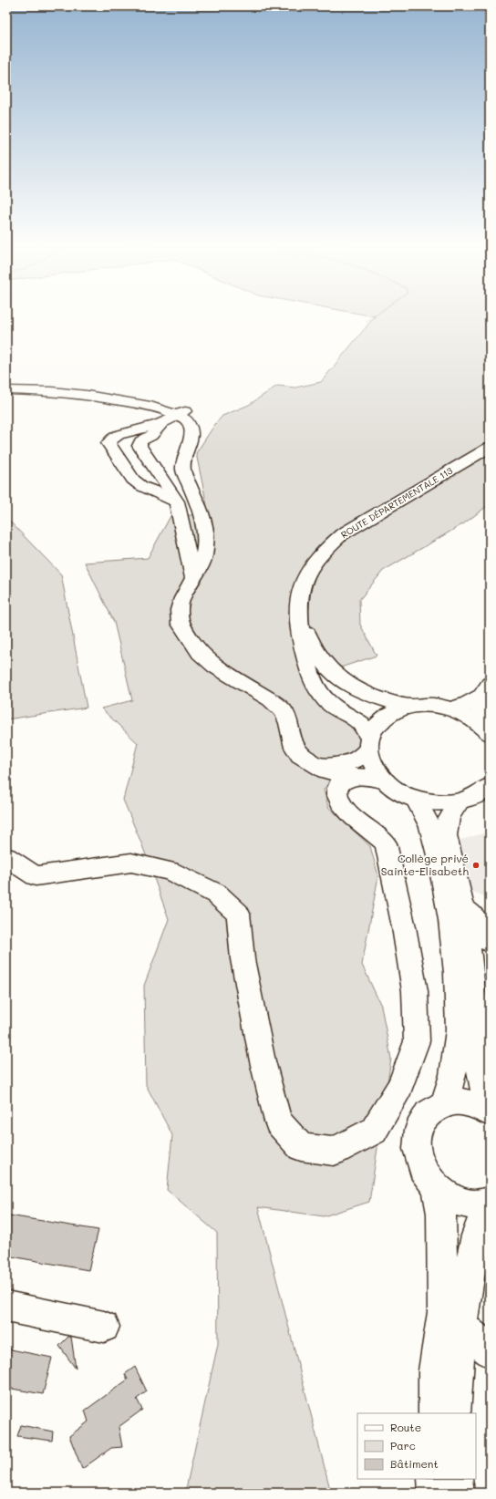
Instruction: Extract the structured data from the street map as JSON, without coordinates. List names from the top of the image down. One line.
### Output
{"streets":{"street":["ROUTE DÉPARTEMENTALE 113"]},"places":["Collège privé Sainte-Elisabeth"],"legend":["Route","Parc","Bâtiment"]}
